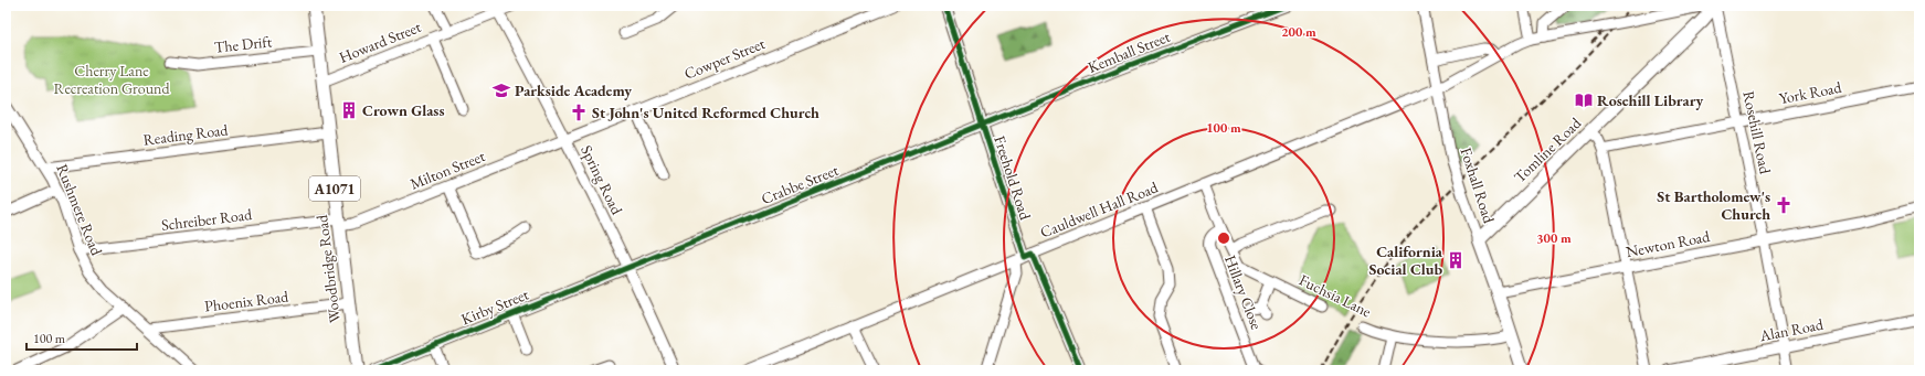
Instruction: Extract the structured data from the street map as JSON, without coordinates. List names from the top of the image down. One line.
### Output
{"streets":{"main road":["Tomline Road","Foxhall Road","A1071","Woodbridge Road"],"street":["Howard Street","The Drift","Kemball Street","Cowper Street","York Road","Rosehill Road","Reading Road","Milton Street","Freehold Road","Spring Road","Crabbe Street","Rushmere Road","Cauldwell Hall Road","Schreiber Road","Newton Road","Hillary Close","Fuchsia Lane","Phoenix Road","Kirby Street","Alan Road"]},"crossings":[["Howard Street","Spring Road"],["Howard Street","Woodbridge Road"],["The Drift","Woodbridge Road"],["Kemball Street","Freehold Road"],["Kemball Street","Crabbe Street"],["Cowper Street","Milton Street"],["Cowper Street","Spring Road"],["York Road","Rosehill Road"],["Rosehill Road","Newton Road"],["Rosehill Road","Alan Road"],["Reading Road","Rushmere Road"],["Reading Road","Woodbridge Road"],["Tomline Road","Foxhall Road"],["Tomline Road","Cauldwell Hall Road"],["Milton Street","Spring Road"],["Milton Street","Schreiber Road"],["Milton Street","Woodbridge Road"],["Freehold Road","Crabbe Street"],["Freehold Road","Cauldwell Hall Road"],["Spring Road","Crabbe Street"],["Spring Road","Kirby Street"],["Crabbe Street","Kirby Street"],["Foxhall Road","Cauldwell Hall Road"],["Foxhall Road","Newton Road"],["Foxhall Road","Fuchsia Lane"],["Rushmere Road","Schreiber Road"],["Rushmere Road","Phoenix Road"],["Cauldwell Hall Road","Fuchsia Lane"],["Schreiber Road","Woodbridge Road"],["Woodbridge Road","Phoenix Road"],["Hillary Close","Fuchsia Lane"]],"parks":["Cherry Lane Recreation Ground"],"places":{"school or university":["Parkside Academy"],"library":["Rosehill Library"],"building":["Crown Glass","California Social Club"],"church":["St John's United Reformed Church","St Bartholomew's Church"]},"scale_bar":"100 m","rings":["200 m","100 m","300 m"]}
